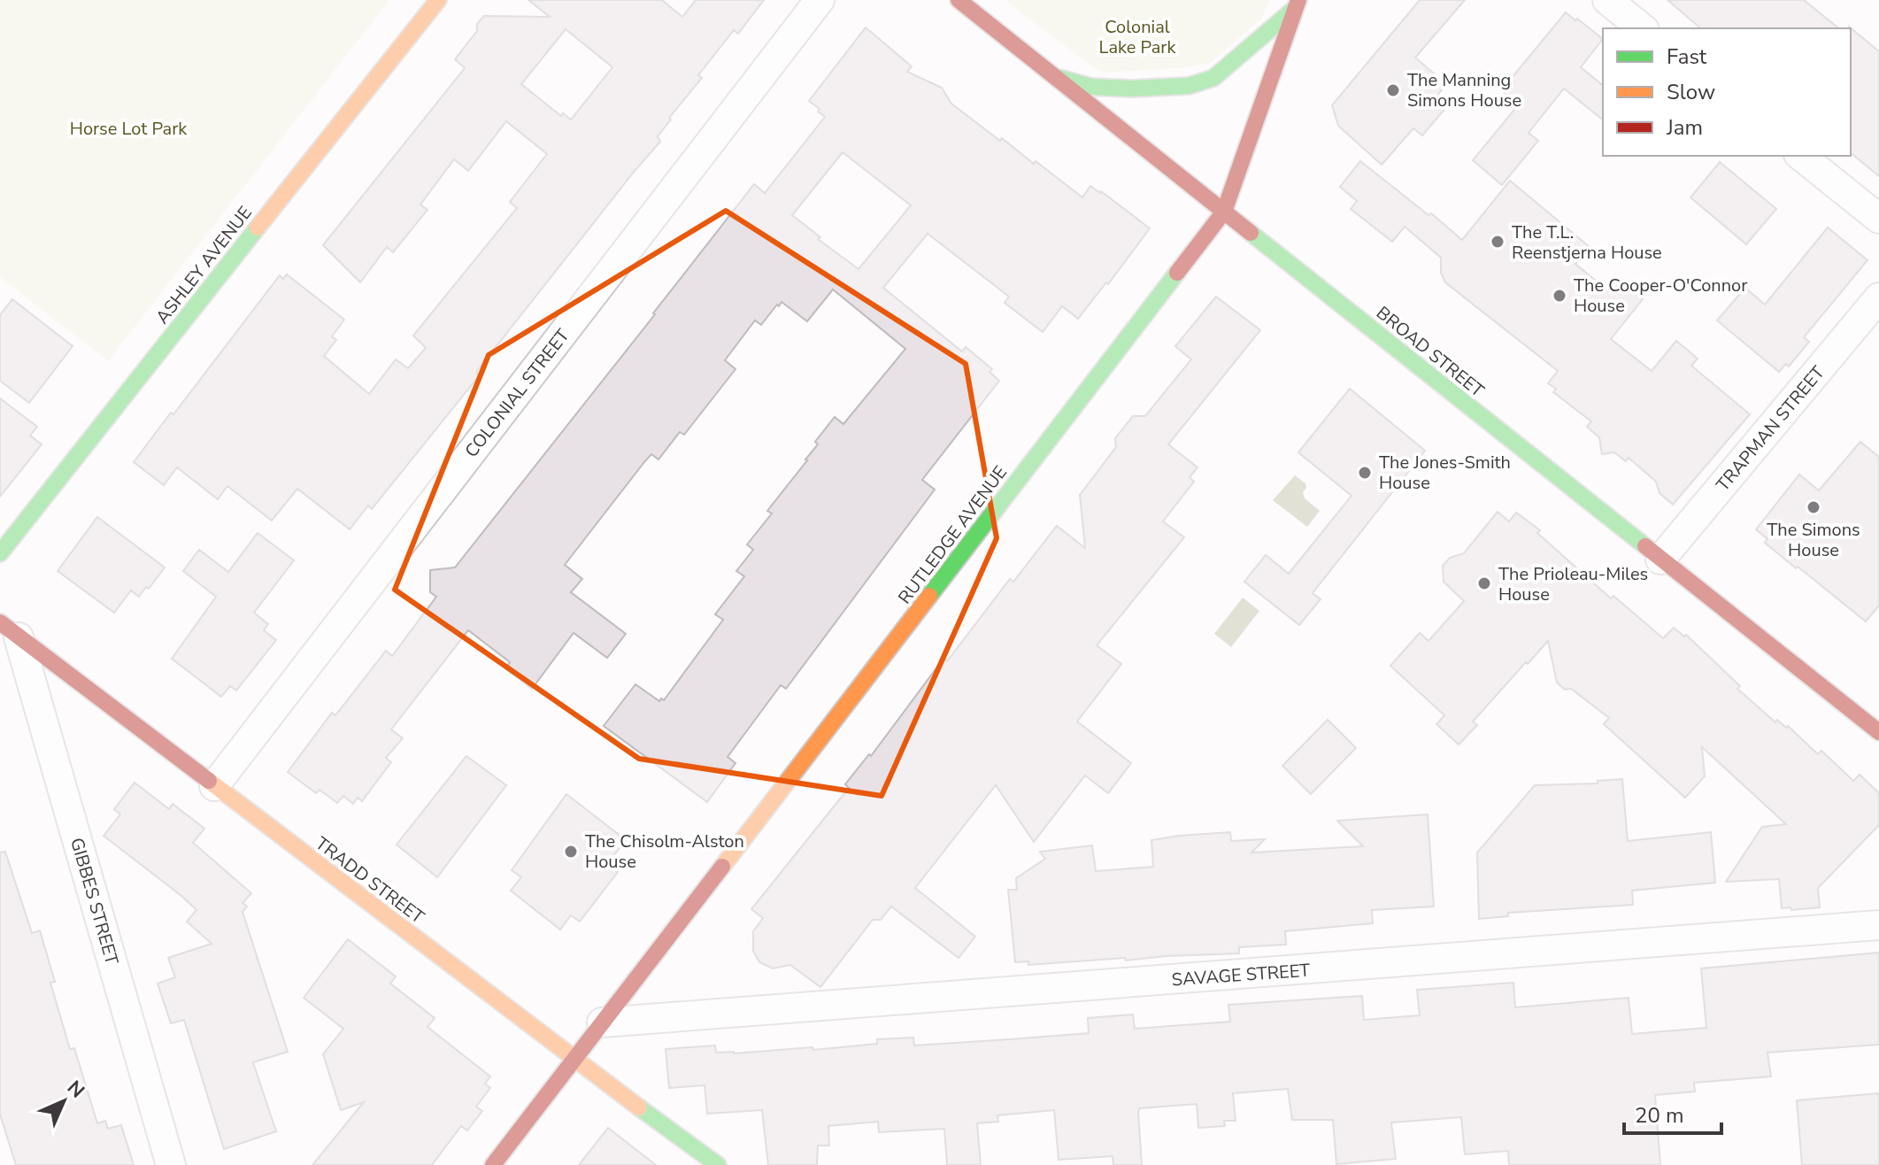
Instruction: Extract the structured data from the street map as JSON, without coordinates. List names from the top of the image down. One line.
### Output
{"streets":{"street":["ASHLEY AVENUE","BROAD STREET","COLONIAL STREET","TRAPMAN STREET","RUTLEDGE AVENUE","TRADD STREET","GIBBES STREET","SAVAGE STREET"]},"crossings":[["BROAD STREET","TRAPMAN STREET"],["BROAD STREET","RUTLEDGE AVENUE"],["COLONIAL STREET","TRADD STREET"],["RUTLEDGE AVENUE","TRADD STREET"],["RUTLEDGE AVENUE","SAVAGE STREET"],["TRADD STREET","GIBBES STREET"]],"parks":["Colonial Lake Park","Horse Lot Park"],"places":["The Manning Simons House","The T.L. Reenstjerna House","The Cooper-O'Connor House","The Jones-Smith House","The Simons House","The Prioleau-Miles House","The Chisolm-Alston House"],"legend":["Fast","Slow","Jam"],"scale_bar":"20 m","north":"top right"}
